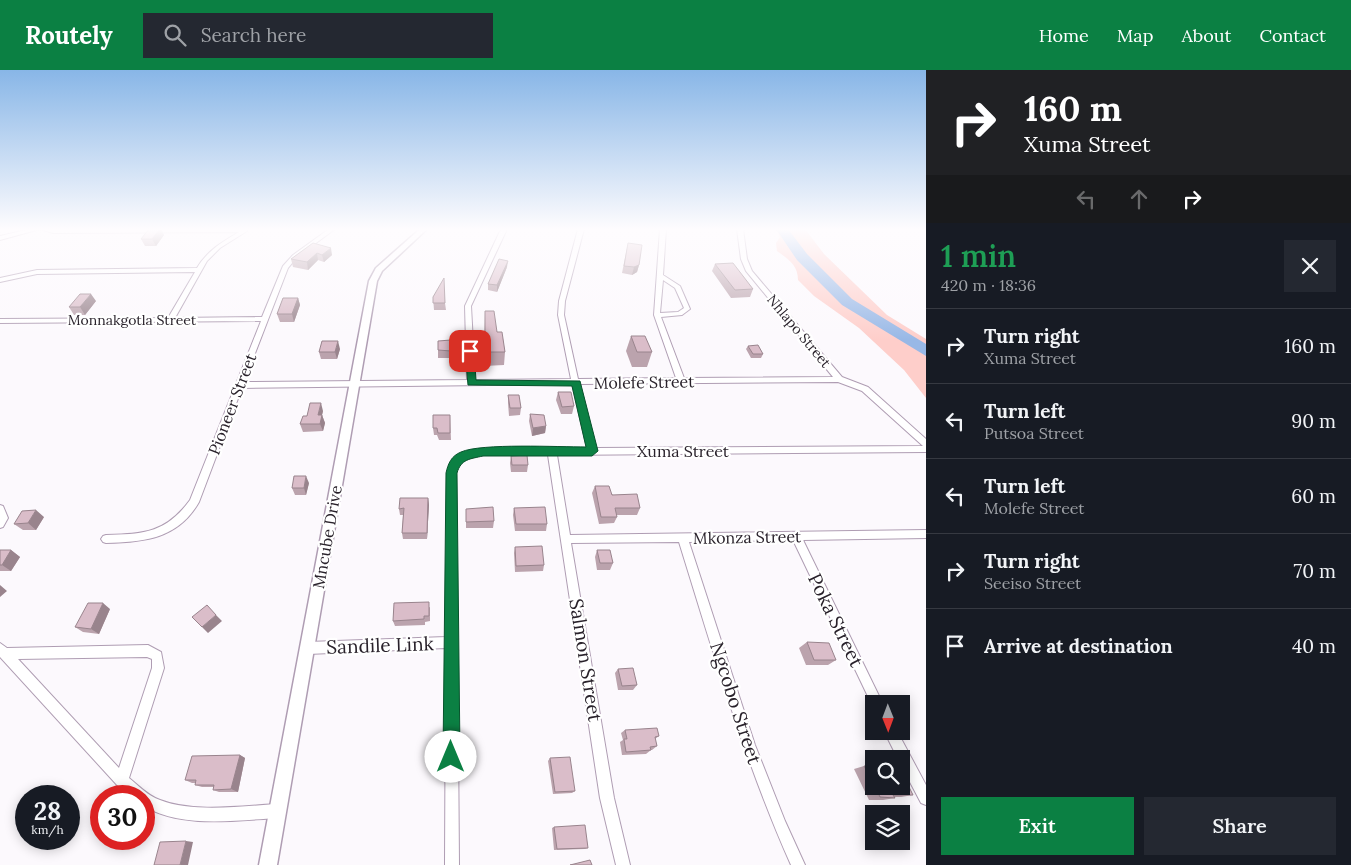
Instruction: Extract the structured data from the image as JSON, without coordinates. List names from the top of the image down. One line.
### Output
{"streets":{"street":["Monnakgotla Street","Nhlapo Street","Molefe Street","Pioneer Street","Xuma Street","Mncube Drive","Mkonza Street","Poka Street","Sandile Link","Salmon Street","Ngcobo Street"]},"crossings":[["Monnakgotla Street","Pioneer Street"],["Nhlapo Street","Molefe Street"],["Molefe Street","Pioneer Street"],["Molefe Street","Mncube Drive"],["Xuma Street","Sandile Link"],["Xuma Street","Salmon Street"],["Mncube Drive","Sandile Link"],["Mkonza Street","Poka Street"],["Mkonza Street","Salmon Street"],["Mkonza Street","Ngcobo Street"]],"north":"bottom","page":{"header":"Routely","search":"Search here","nav":["Home","Map","About","Contact"],"turn":["160 m","Xuma Street"],"heading":["1 min","420 m · 18:36"],"list":[{"name":"Turn right","note":"Xuma Street","value":"160 m"},{"name":"Turn left","note":"Putsoa Street","value":"90 m"},{"name":"Turn left","note":"Molefe Street","value":"60 m"},{"name":"Turn right","note":"Seeiso Street","value":"70 m"},{"name":"Arrive at destination","value":"40 m"}],"speed":"28 km/h","limit":"30","buttons":["Exit","Share"]}}
